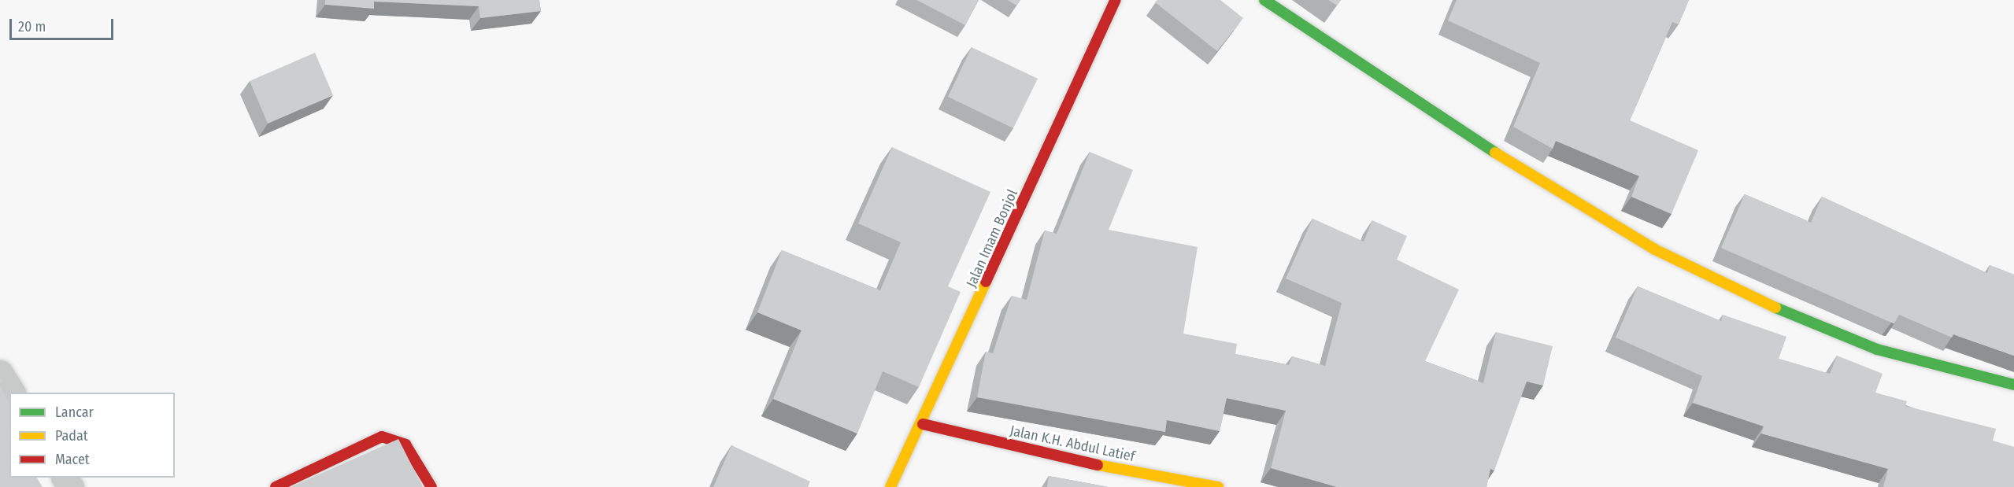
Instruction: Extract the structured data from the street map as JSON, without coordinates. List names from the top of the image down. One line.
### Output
{"streets":{"street":["Jalan Imam Bonjol","Jalan K.H. Abdul Latief"]},"crossings":[["Jalan Imam Bonjol","Jalan K.H. Abdul Latief"]],"legend":["Lancar","Padat","Macet"],"scale_bar":"20 m"}
